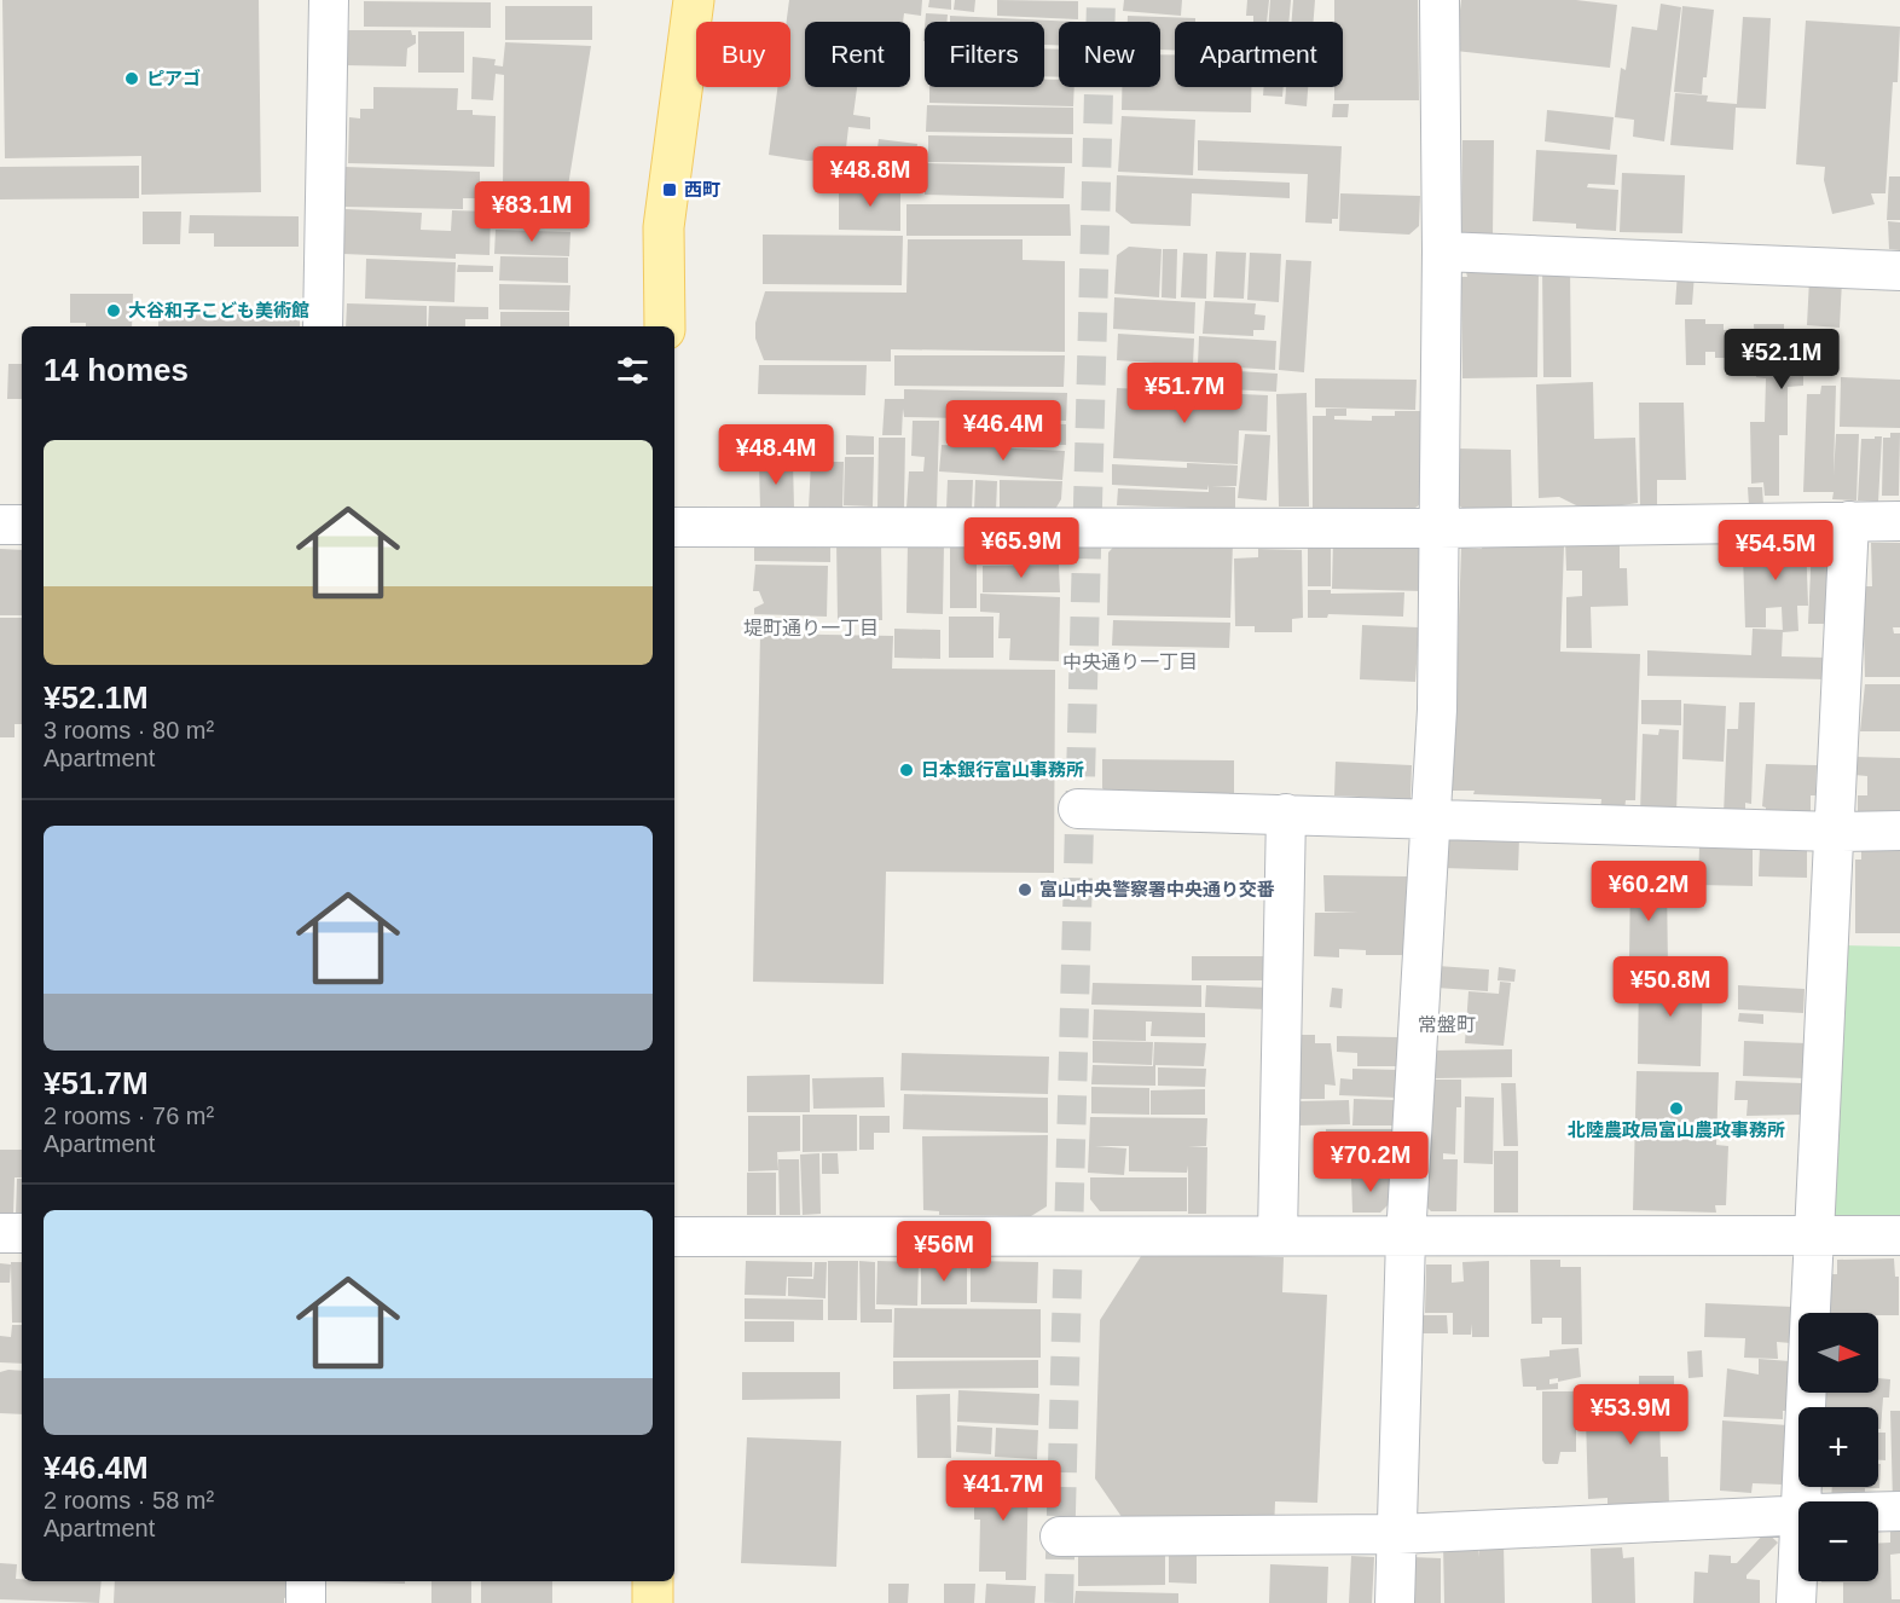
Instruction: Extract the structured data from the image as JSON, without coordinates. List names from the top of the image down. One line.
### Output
{"districts":["堤町通り一丁目","中央通り一丁目","常盤町"],"places":{"other":["ピアゴ","大谷和子こども美術館","日本銀行富山事務所","富山中央警察署中央通り交番","北陸農政局富山農政事務所"],"transit":["西町"]},"north":"right","page":{"chip":["Buy","Rent","Filters","New","Apartment"],"price":["¥48.8M","¥83.1M","¥52.1M","¥51.7M","¥46.4M","¥48.4M","¥65.9M","¥54.5M","¥60.2M","¥50.8M","¥70.2M","¥56M","¥53.9M","¥41.7M"],"heading":"14 homes","list":[{"name":"¥52.1M","note":"3 rooms · 80 m² · Apartment"},{"name":"¥51.7M","note":"2 rooms · 76 m² · Apartment"},{"name":"¥46.4M","note":"2 rooms · 58 m² · Apartment"}],"map_buttons":["+","−"]}}
